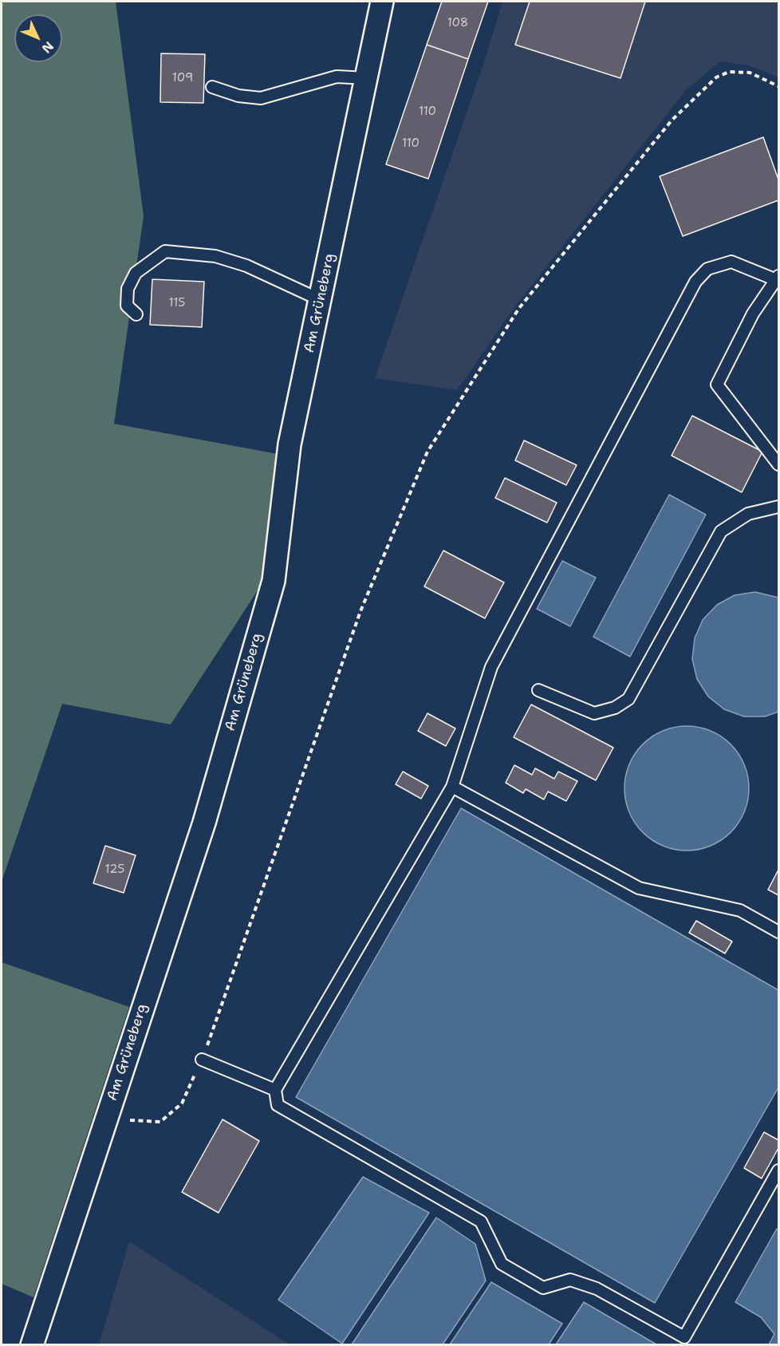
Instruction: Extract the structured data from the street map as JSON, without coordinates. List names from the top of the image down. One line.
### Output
{"streets":{"street":["Am Grüneberg"]},"house_numbers":["108","109","110","110","115","125"],"north":"bottom right"}
